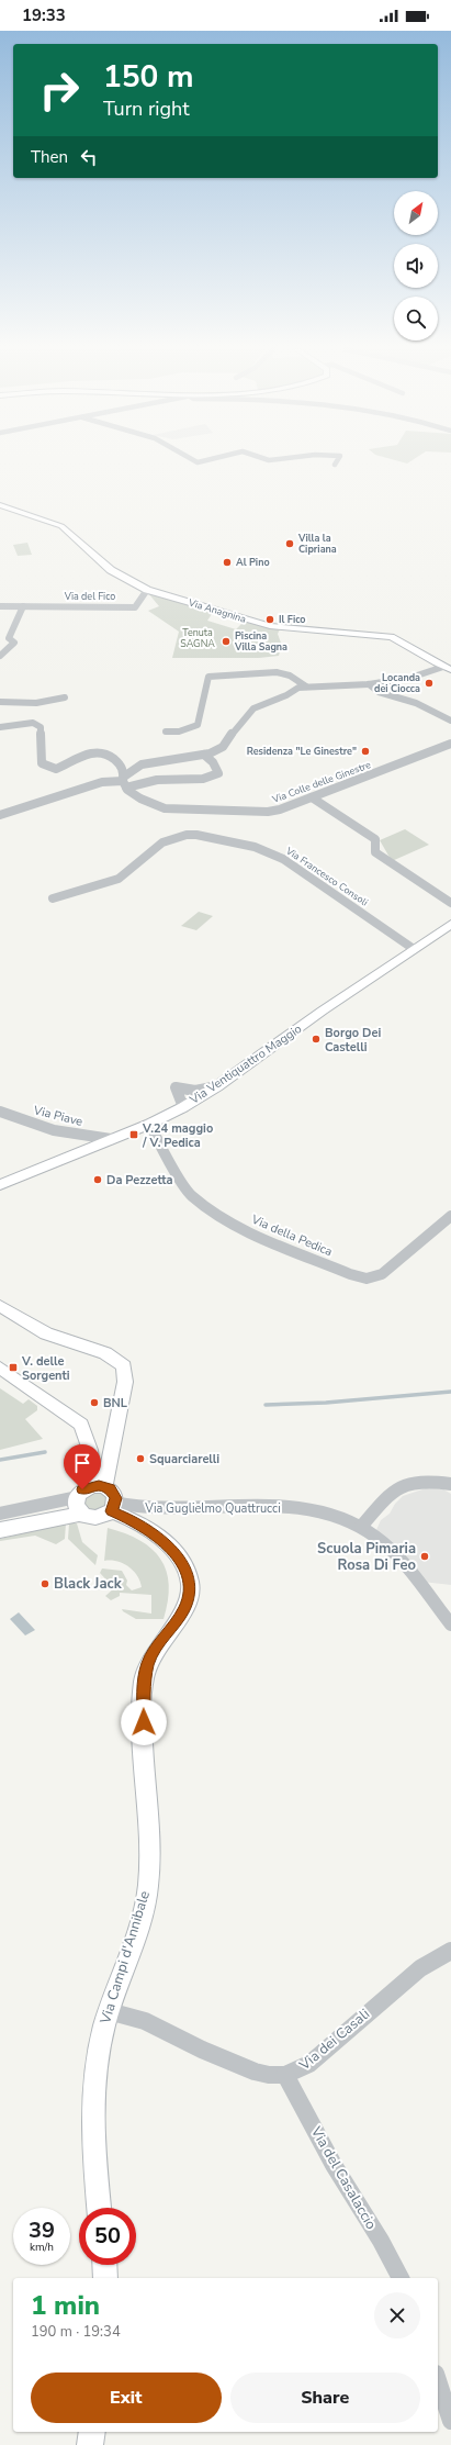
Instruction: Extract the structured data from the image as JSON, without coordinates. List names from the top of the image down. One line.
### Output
{"streets":{"main road":["Via Anagnina","Via Ventiquattro Maggio","Via Campi d'Annibale"],"street":["Via del Fico","Via Colle delle Ginestre","Via Francesco Consoli","Via Piave","Via della Pedica","Via Guglielmo Quattrucci","Via dei Casali","Via del Casalaccio"]},"crossings":[["Via del Fico","Via Anagnina"],["Via Francesco Consoli","Via Ventiquattro Maggio"],["Via Ventiquattro Maggio","Via Piave"],["Via Ventiquattro Maggio","Via della Pedica"],["Via Guglielmo Quattrucci","Via Campi d'Annibale"],["Via Campi d'Annibale","Via dei Casali"],["Via dei Casali","Via del Casalaccio"]],"parks":["Tenuta SAGNA"],"places":{"other":["Villa la Cipriana","Al Pino","Il Fico","Piscina Villa Sagna","Locanda dei Ciocca","Residenza \"Le Ginestre\"","Borgo Dei Castelli","Da Pezzetta","BNL","Squarciarelli","Scuola Pimaria Rosa Di Feo","Black Jack"],"transit":["V.24 maggio / V. Pedica","V. delle Sorgenti"]},"north":"top right","page":{"status":"19:33","turn":["150 m","Turn right"],"then":"Then","speed":"39 km/h","limit":"50","heading":["1 min","190 m · 19:34"],"buttons":["Exit","Share"]}}
